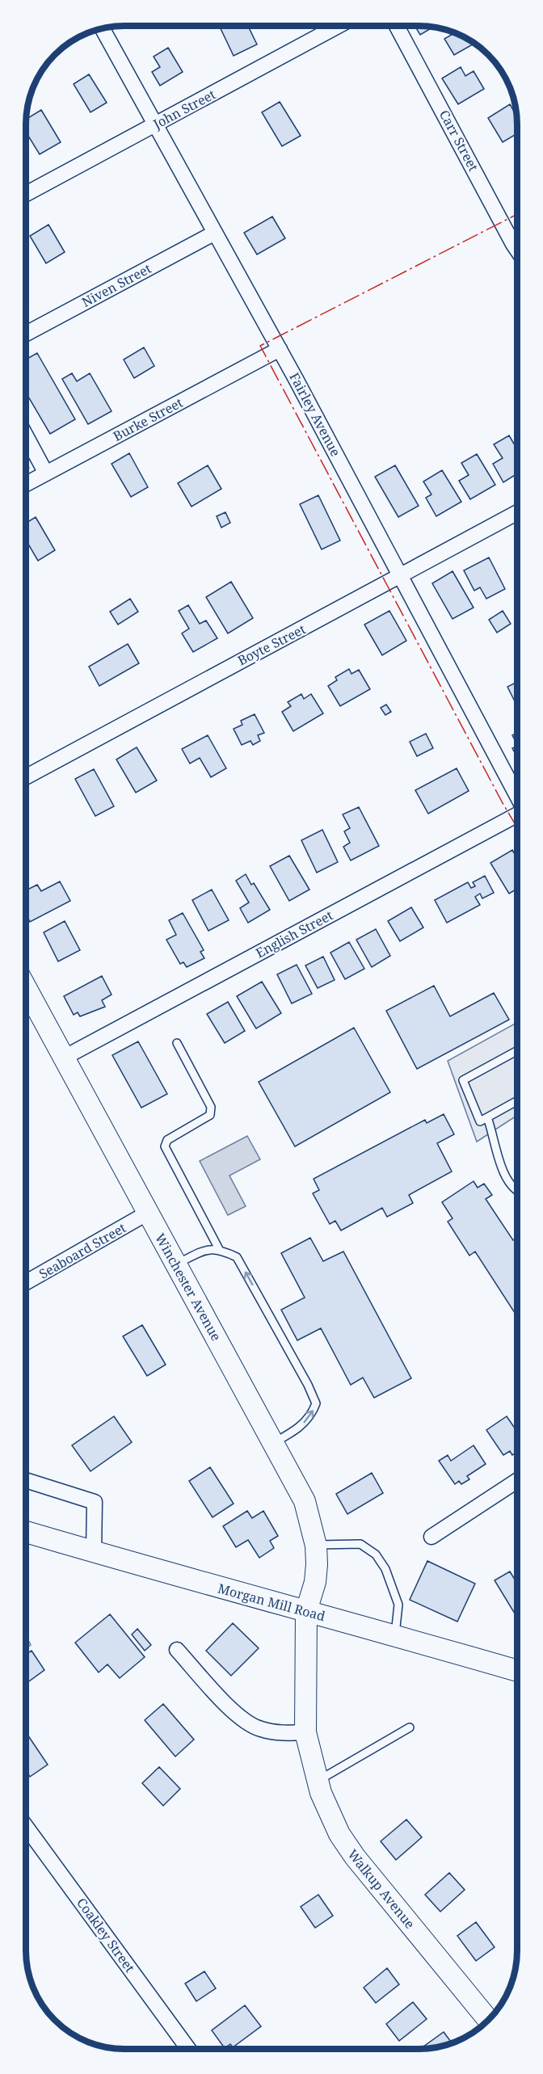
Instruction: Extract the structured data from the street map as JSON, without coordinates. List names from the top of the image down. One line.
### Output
{"streets":{"street":["John Street","Carr Street","Niven Street","Fairley Avenue","Burke Street","Boyte Street","English Street","Seaboard Street","Winchester Avenue","Morgan Mill Road","Walkup Avenue","Coakley Street"]},"crossings":[["John Street","Fairley Avenue"],["Niven Street","Fairley Avenue"],["Fairley Avenue","Burke Street"],["Fairley Avenue","Boyte Street"],["English Street","Winchester Avenue"],["Seaboard Street","Winchester Avenue"],["Winchester Avenue","Morgan Mill Road"],["Winchester Avenue","Walkup Avenue"],["Morgan Mill Road","Walkup Avenue"]]}
